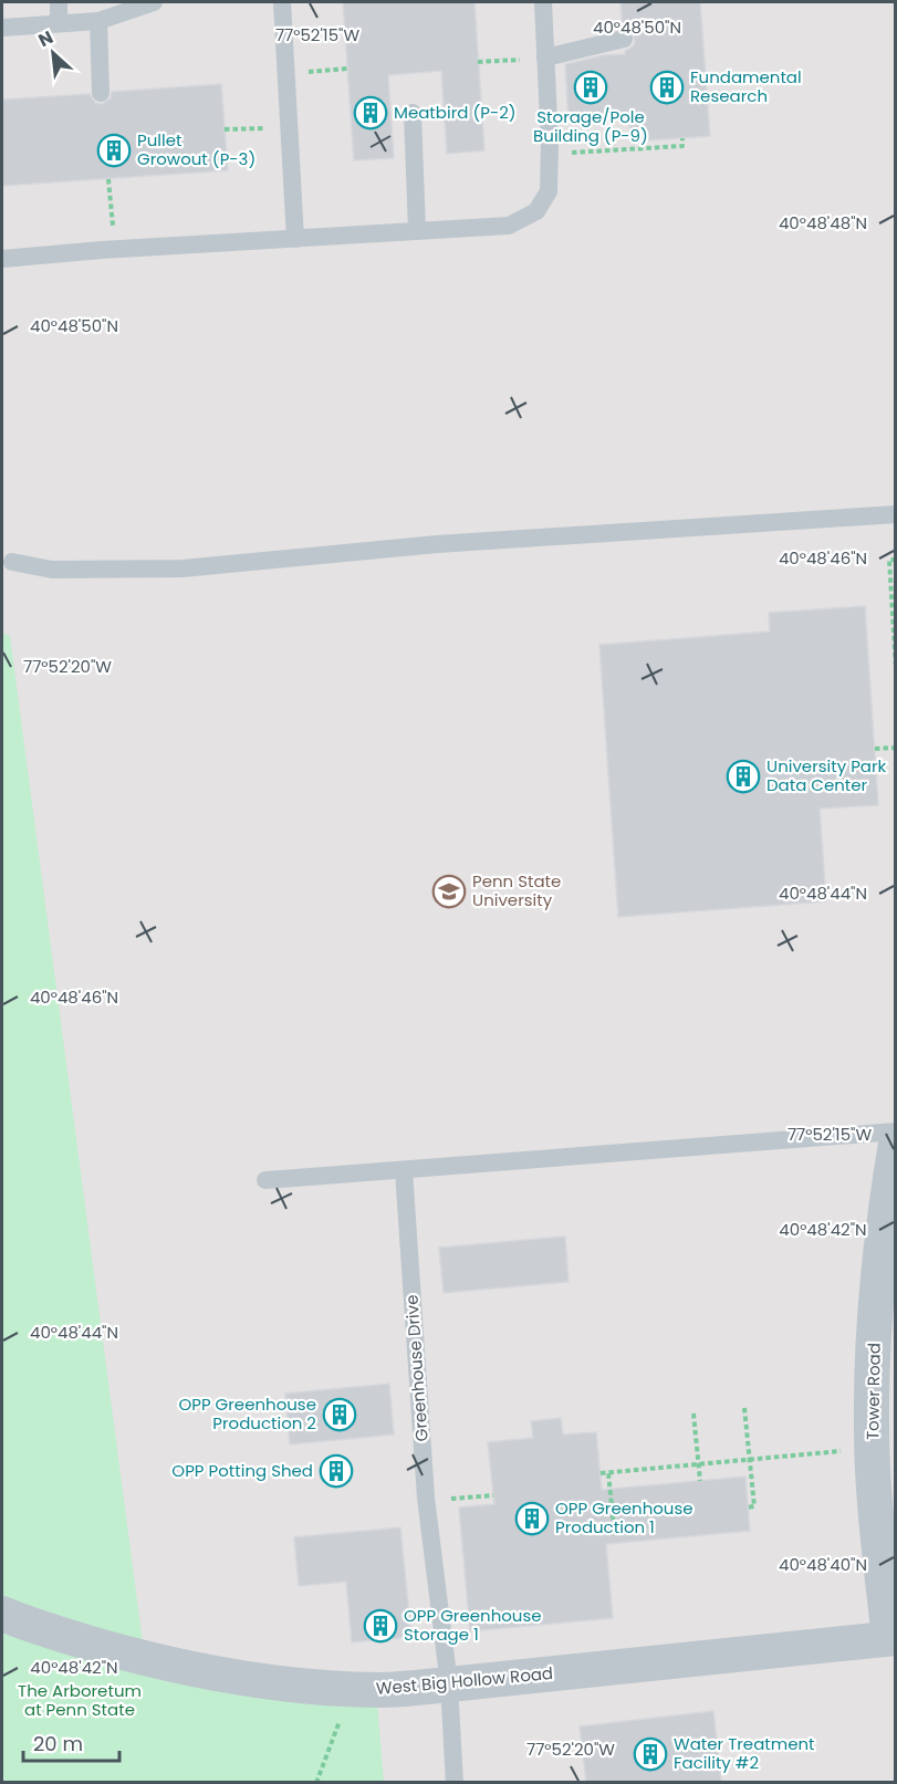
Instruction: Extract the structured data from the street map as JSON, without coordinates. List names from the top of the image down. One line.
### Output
{"streets":{"street":["Tower Road","West Big Hollow Road"],"lane":["Greenhouse Drive"]},"crossings":[["Greenhouse Drive","West Big Hollow Road"],["Tower Road","West Big Hollow Road"]],"parks":["The Arboretum at Penn State"],"places":{"building":["Storage/Pole Building (P-9)","Fundamental Research","Meatbird (P-2)","Pullet Growout (P-3)","University Park Data Center","OPP Greenhouse Production 2","OPP Potting Shed","OPP Greenhouse Production 1","OPP Greenhouse Storage 1","Water Treatment Facility #2"],"school or university":["Penn State University"]},"scale_bar":"20 m","north":"top left","coordinates":["40°48'50\"N","77°52'15\"W","40°48'48\"N","40°48'46\"N","77°52'20\"W","40°48'44\"N","40°48'42\"N","40°48'40\"N"]}
